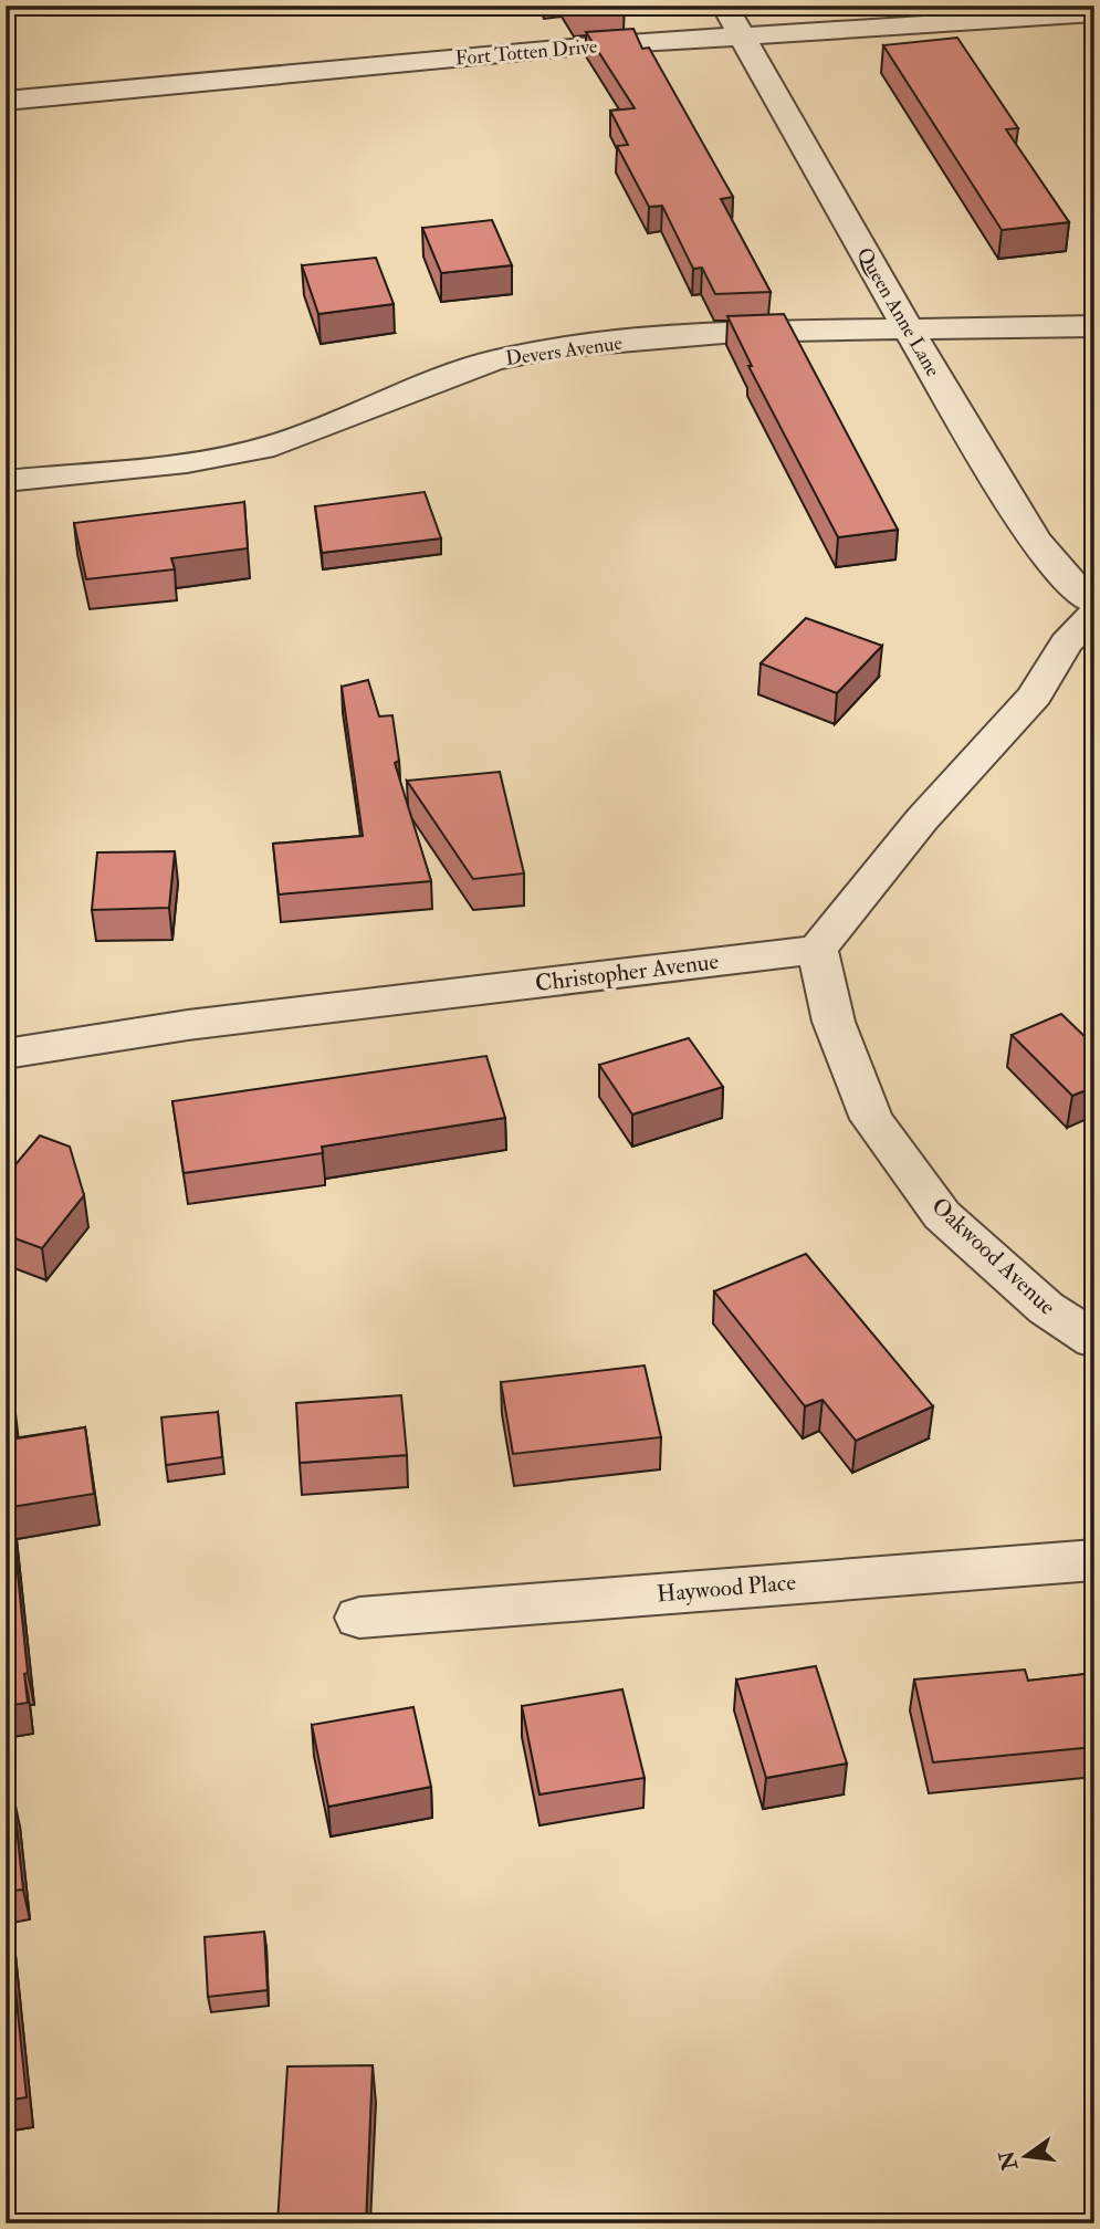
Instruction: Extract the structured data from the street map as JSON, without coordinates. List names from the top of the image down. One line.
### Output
{"streets":{"street":["Fort Totten Drive","Queen Anne Lane","Devers Avenue","Christopher Avenue","Oakwood Avenue","Haywood Place"]},"crossings":[["Fort Totten Drive","Queen Anne Lane"],["Queen Anne Lane","Devers Avenue"],["Christopher Avenue","Oakwood Avenue"]],"north":"left"}
